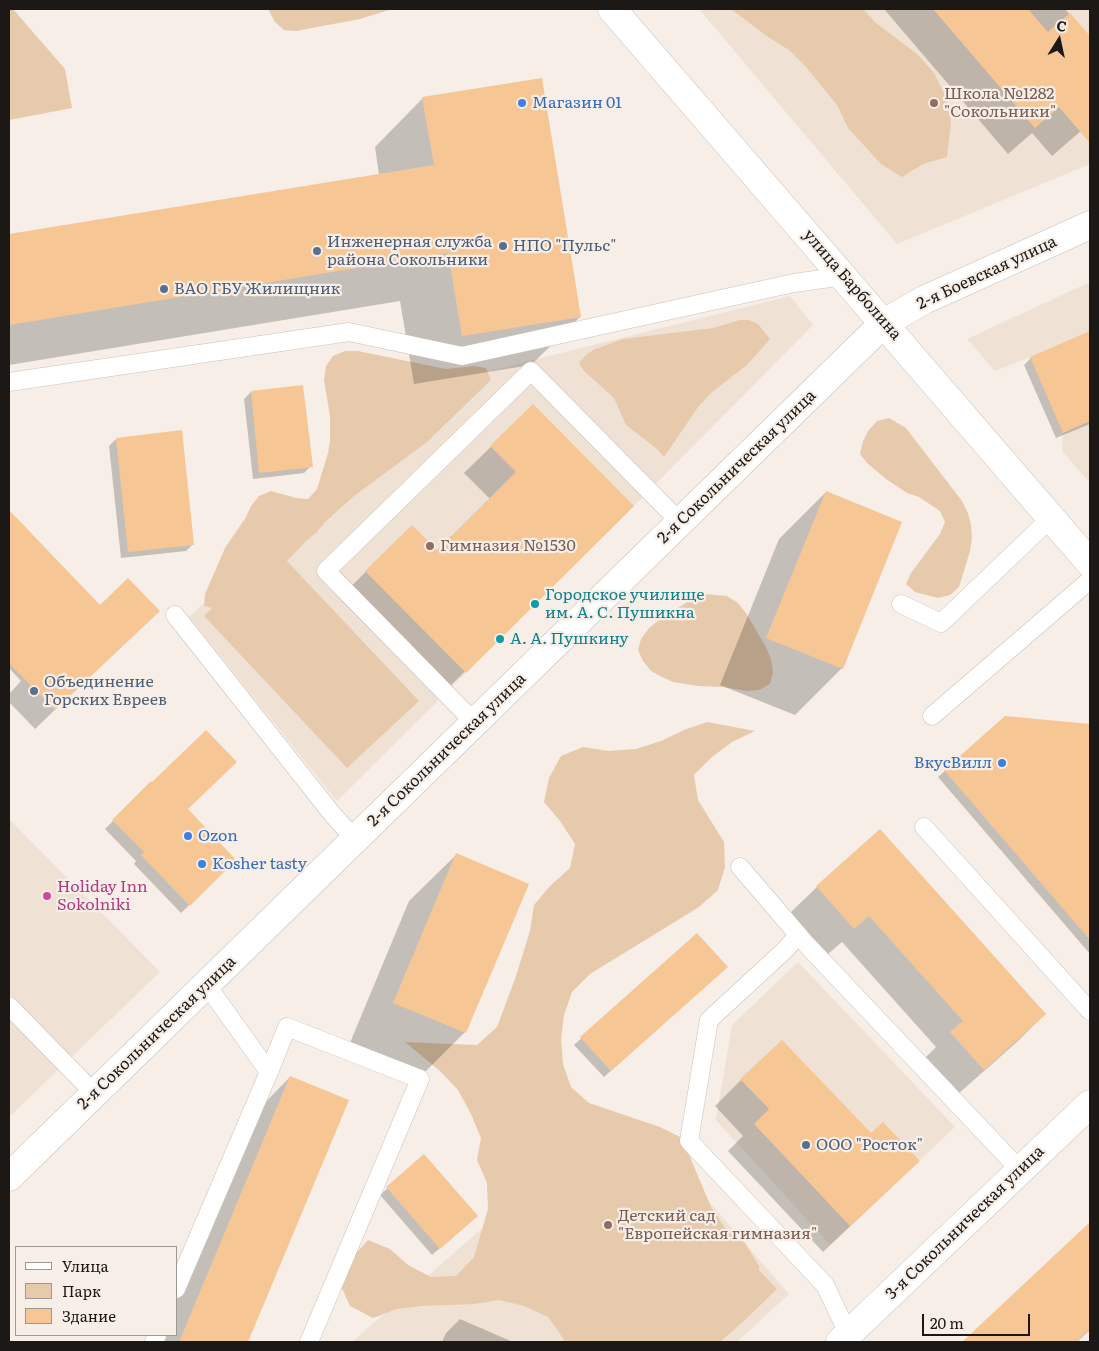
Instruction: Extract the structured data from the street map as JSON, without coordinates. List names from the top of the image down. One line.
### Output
{"streets":{"street":["2-я Боевская улица","улица Барболина","2-я Сокольническая улица","3-я Сокольническая улица"]},"crossings":[["2-я Боевская улица","улица Барболина"],["2-я Боевская улица","2-я Сокольническая улица"],["улица Барболина","2-я Сокольническая улица"]],"places":["Магазин 01","Школа №1282 \"Сокольники\"","НПО \"Пульс\"","Инженерная служба района Сокольники","ВАО ГБУ Жилищник","Гимназия №1530","Городское училище им. А. С. Пушикна","А. А. Пушкину","Объединение Горских Евреев","ВкусВилл","Ozon","Kosher tasty","Holiday Inn Sokolniki","ООО \"Росток\"","Детский сад \"Европейская гимназия\""],"legend":["Улица","Парк","Здание"],"scale_bar":"20 m","north":"top"}
